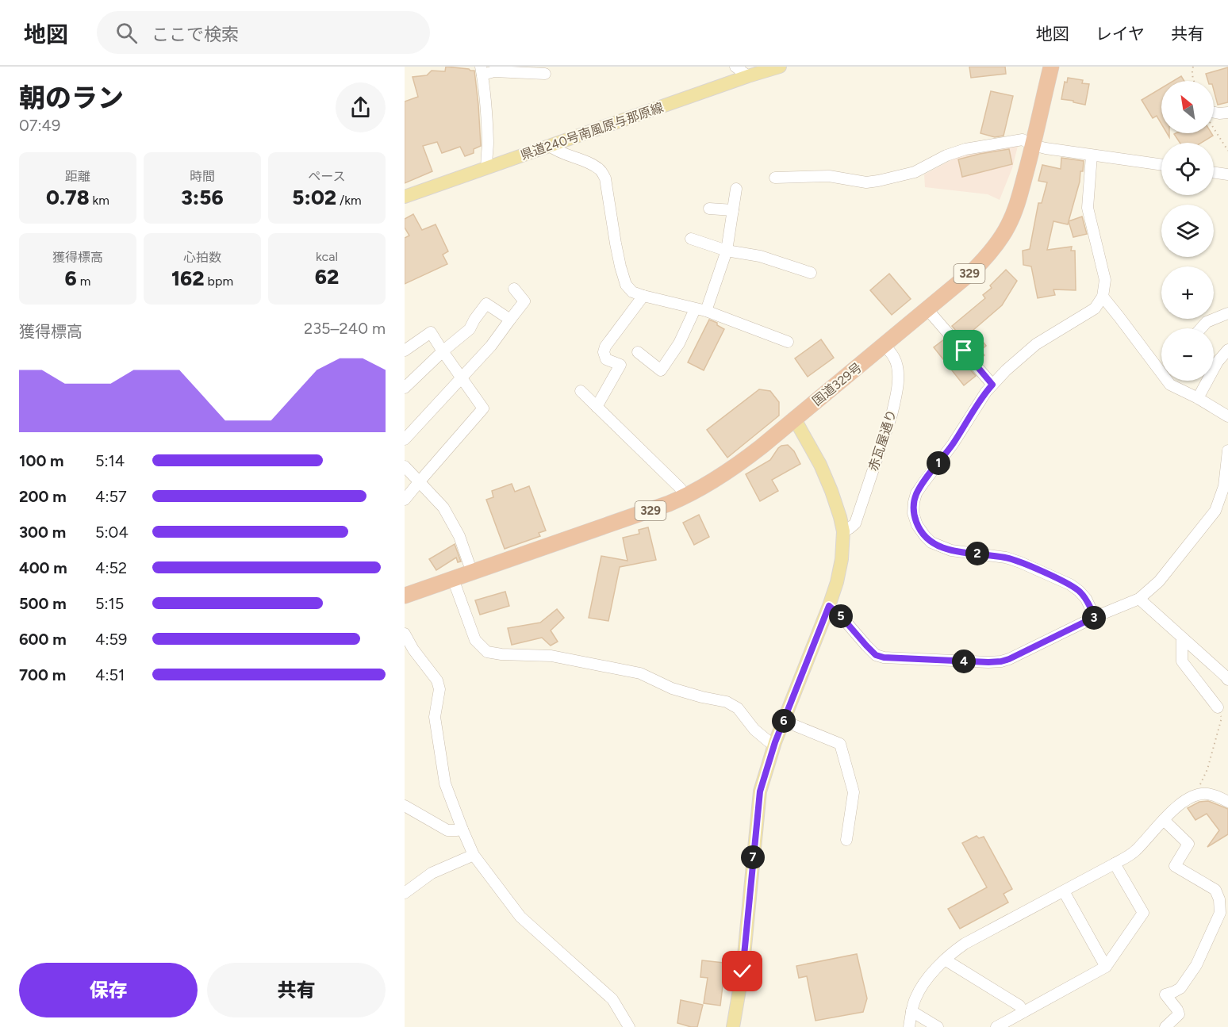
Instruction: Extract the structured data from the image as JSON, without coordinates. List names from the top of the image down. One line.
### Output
{"streets":{"highway":["329","国道329号"],"main road":["県道240号南風原与那原線"],"street":["赤瓦屋通り"]},"crossings":[["329","国道329号"],["国道329号","赤瓦屋通り"]],"north":"top left","page":{"header":"地図","search":"ここで検索","nav":["地図","レイヤ","共有"],"heading":["朝のラン","07:49"],"map_buttons":["+","−"],"stats":[["距離","0.78 km"],["時間","3:56"],["ペース","5:02 /km"],["獲得標高","6 m"],["心拍数","162 bpm"],["kcal","62"]],"chart":["獲得標高","235–240 m"],"list":[{"name":"100 m","note":"5:14"},{"name":"200 m","note":"4:57"},{"name":"300 m","note":"5:04"},{"name":"400 m","note":"4:52"},{"name":"500 m","note":"5:15"},{"name":"600 m","note":"4:59"},{"name":"700 m","note":"4:51"}],"pins":["1","2","5","3","4","6","7"],"buttons":["保存","共有"]}}
